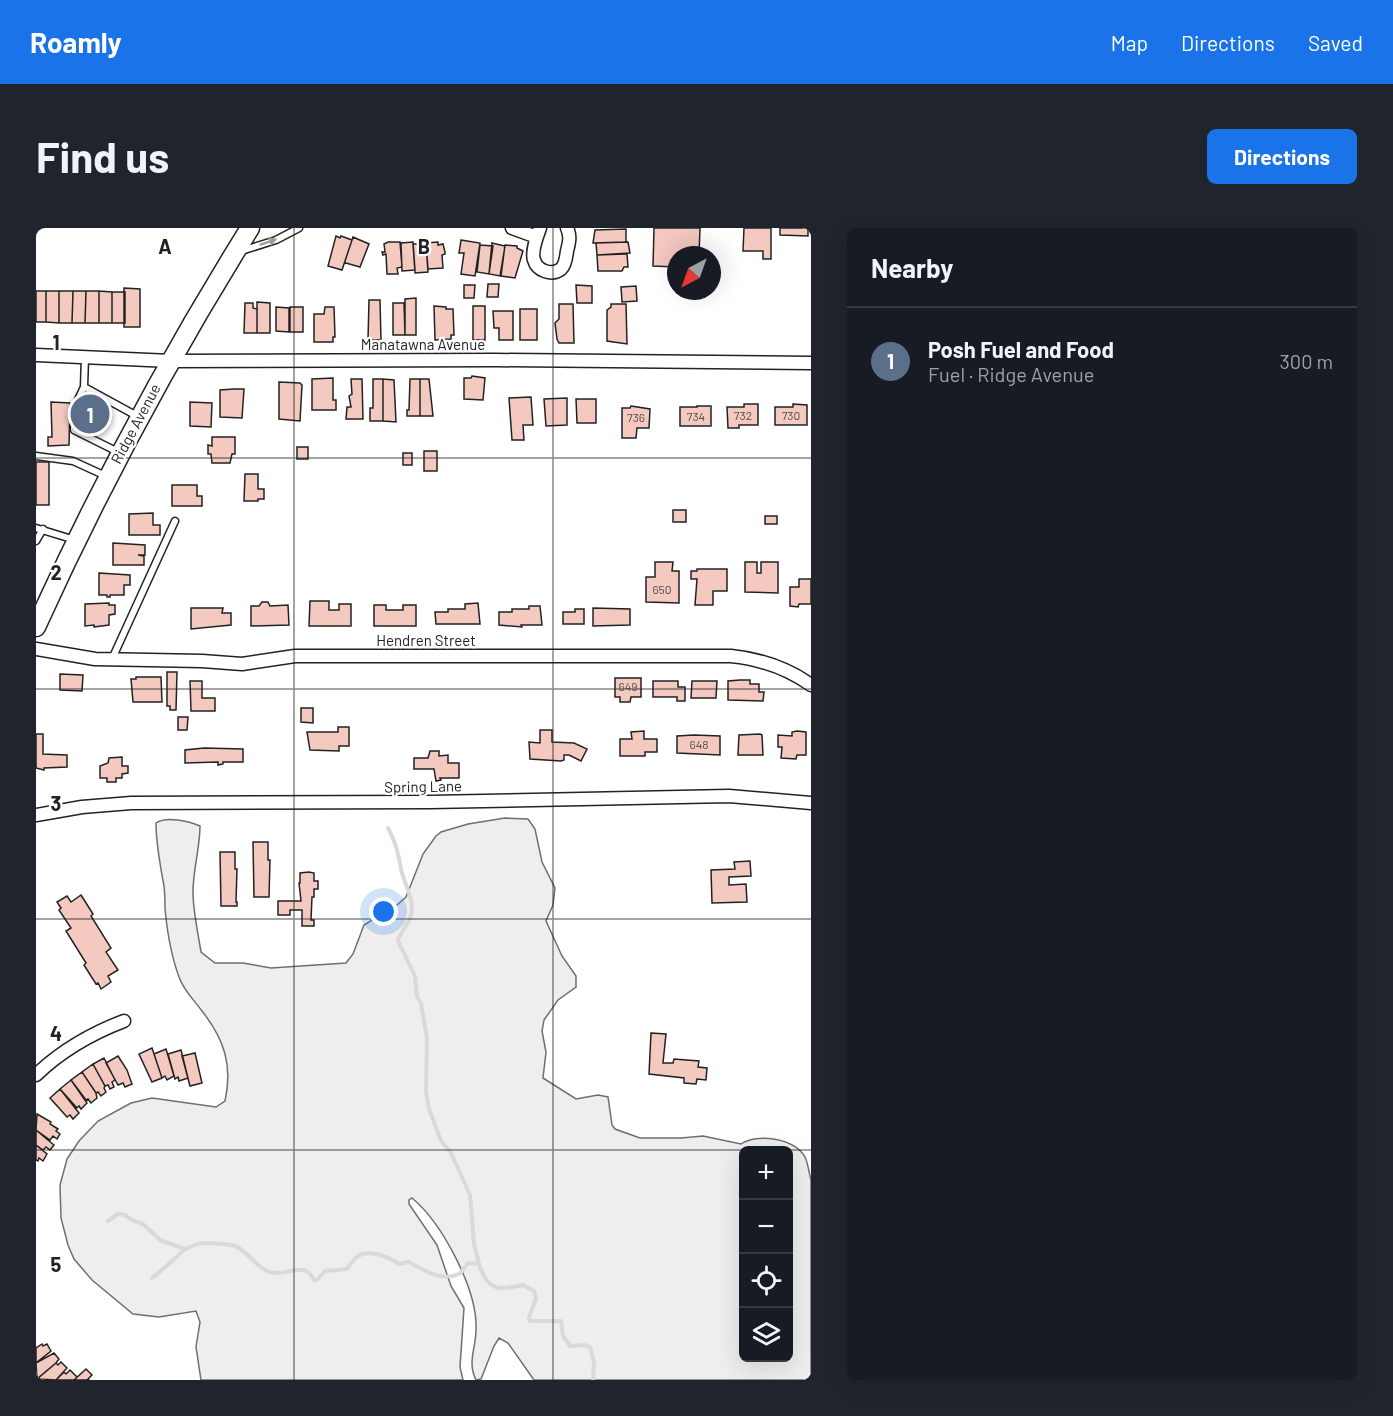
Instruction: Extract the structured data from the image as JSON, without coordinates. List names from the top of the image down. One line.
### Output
{"streets":{"main road":["Ridge Avenue"],"street":["Manatawna Avenue","Hendren Street","Spring Lane"]},"crossings":[["Manatawna Avenue","Ridge Avenue"]],"house_numbers":["732","730","734","736","650","649","648"],"north":"bottom left","page":{"header":"Roamly","nav":["Map","Directions","Saved"],"buttons":"Directions","title":"Find us","heading":"Nearby","list":[{"mark":"1","name":"Posh Fuel and Food","note":"Fuel · Ridge Avenue","value":"300 m"}],"pins":"1","map_buttons":["+","−"]},"grid":{"columns":["A","B"],"rows":["1","2","3","4","5"]}}
